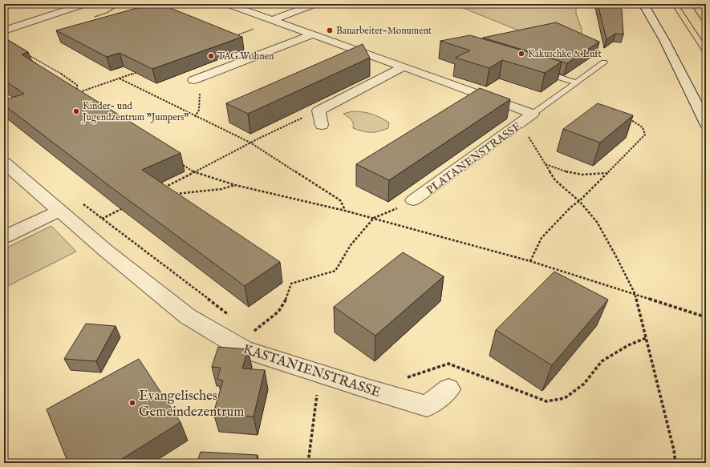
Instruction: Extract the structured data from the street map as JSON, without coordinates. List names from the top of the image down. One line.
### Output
{"streets":{"street":["PLATANENSTRASSE","KASTANIENSTRASSE"]},"places":["Bauarbeiter-Monument","Kakuschke & Luft","TAG Wohnen","Kinder- und Jugendzentrum \"Jumpers\"","Evangelisches Gemeindezentrum"]}
